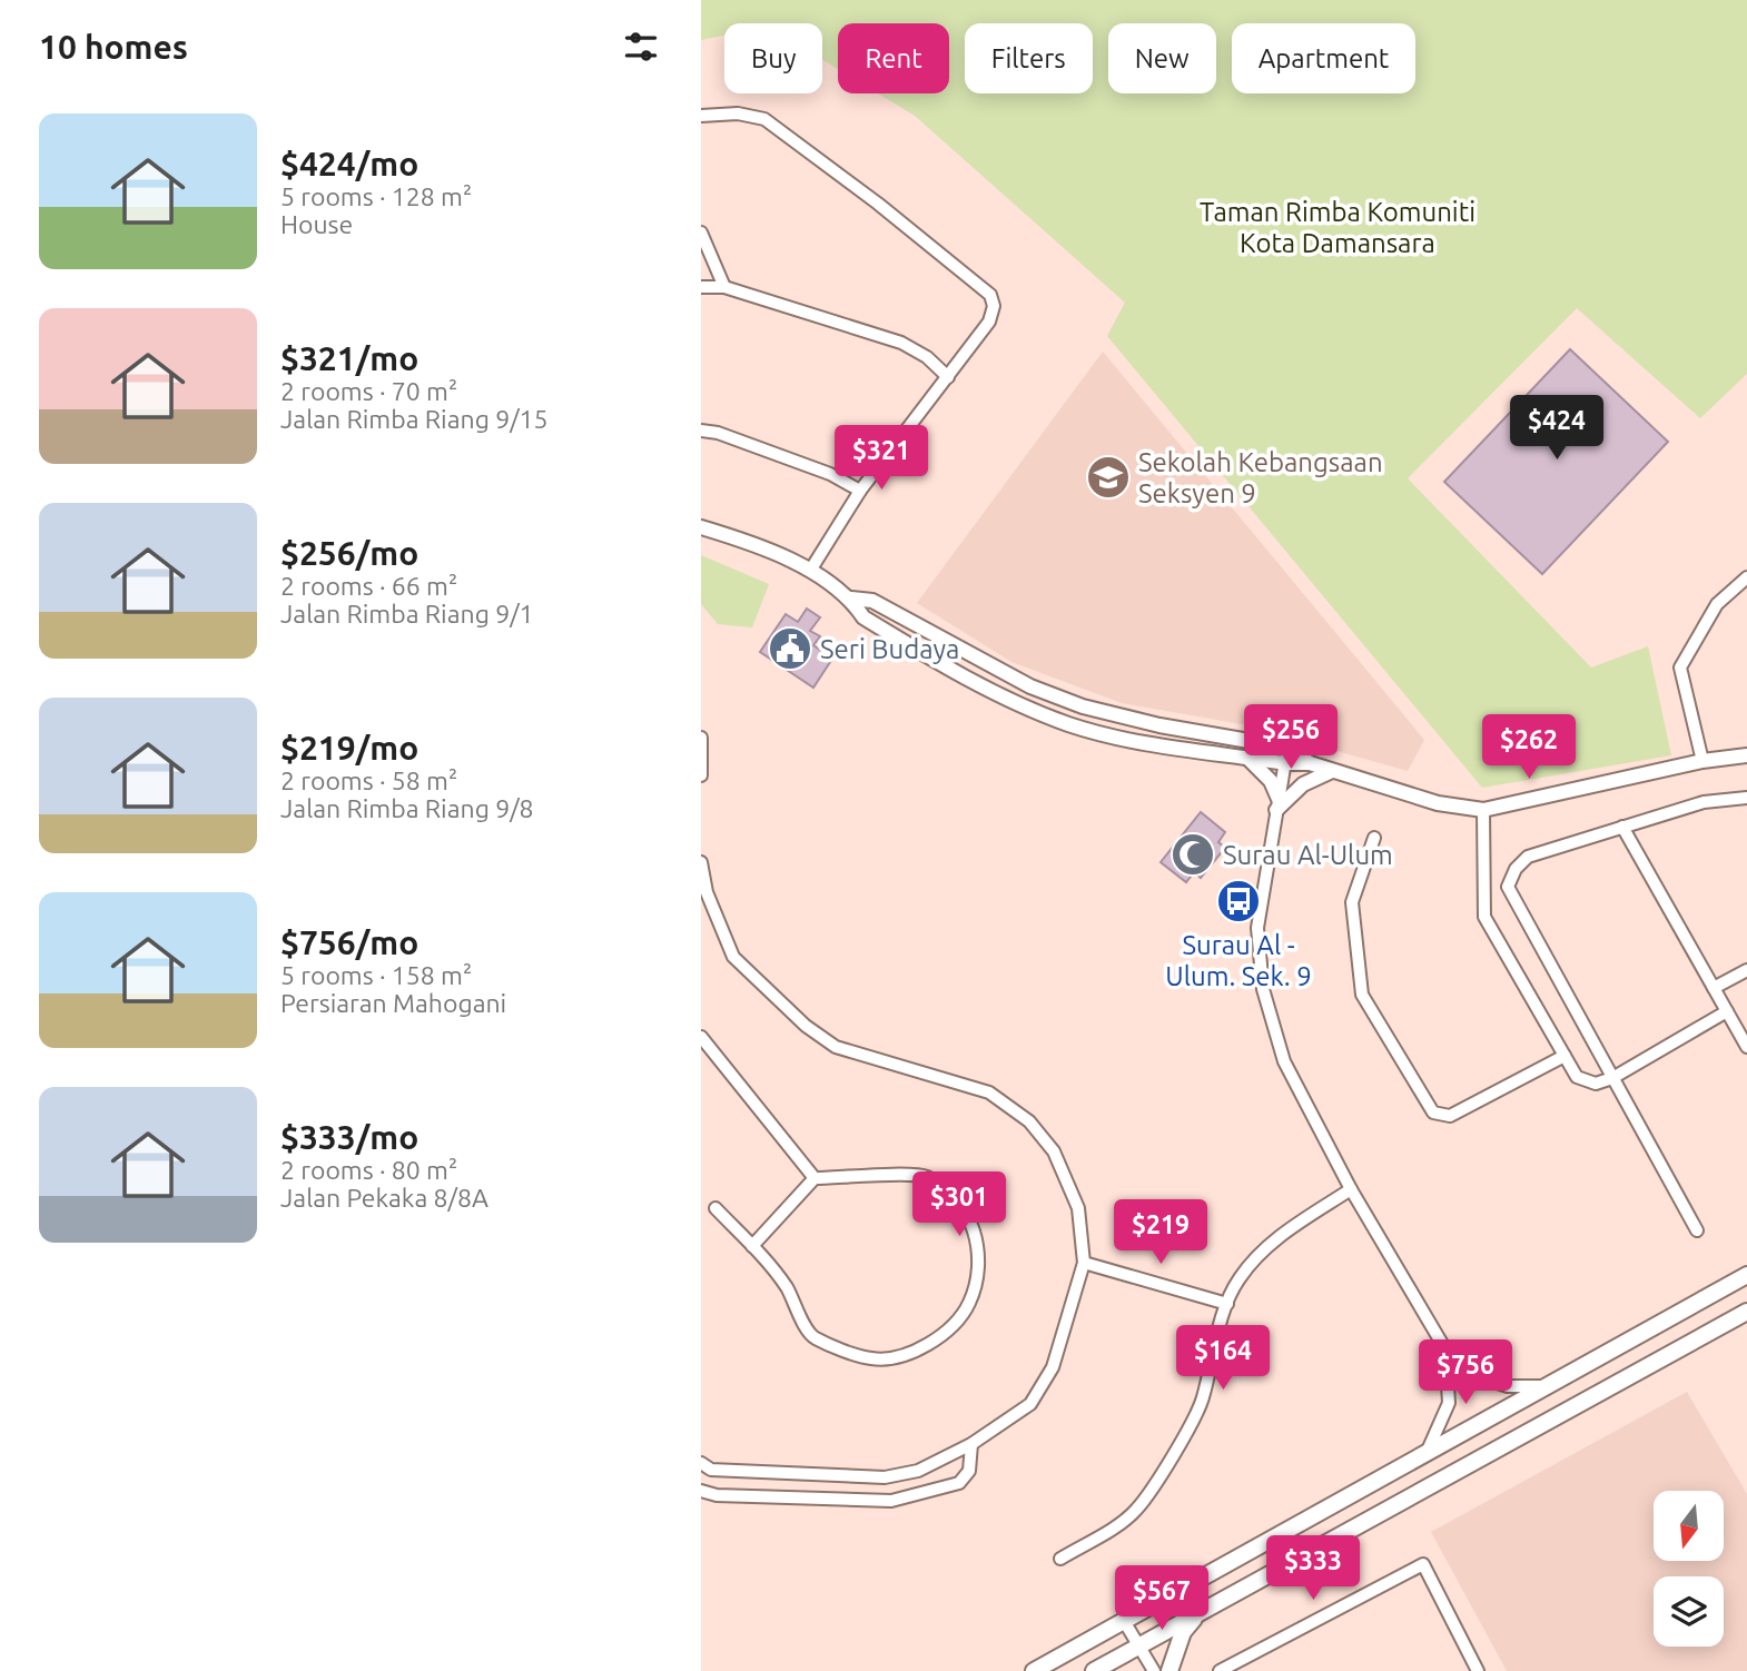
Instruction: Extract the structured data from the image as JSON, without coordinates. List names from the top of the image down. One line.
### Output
{"parks":["Taman Rimba Komuniti Kota Damansara"],"places":{"school or university":["Sekolah Kebangsaan Seksyen 9"],"public building":["Seri Budaya"],"mosque":["Surau Al-Ulum"],"bus stop":["Surau Al - Ulum. Sek. 9"]},"north":"bottom","page":{"heading":"10 homes","chip":["Buy","Rent","Filters","New","Apartment"],"list":[{"name":"$424/mo","note":"5 rooms · 128 m² · House"},{"name":"$321/mo","note":"2 rooms · 70 m² · Jalan Rimba Riang 9/15"},{"name":"$256/mo","note":"2 rooms · 66 m² · Jalan Rimba Riang 9/1"},{"name":"$219/mo","note":"2 rooms · 58 m² · Jalan Rimba Riang 9/8"},{"name":"$756/mo","note":"5 rooms · 158 m² · Persiaran Mahogani"},{"name":"$333/mo","note":"2 rooms · 80 m² · Jalan Pekaka 8/8A"}],"price":["$424","$321","$256","$262","$301","$219","$164","$756","$333","$567"]}}
